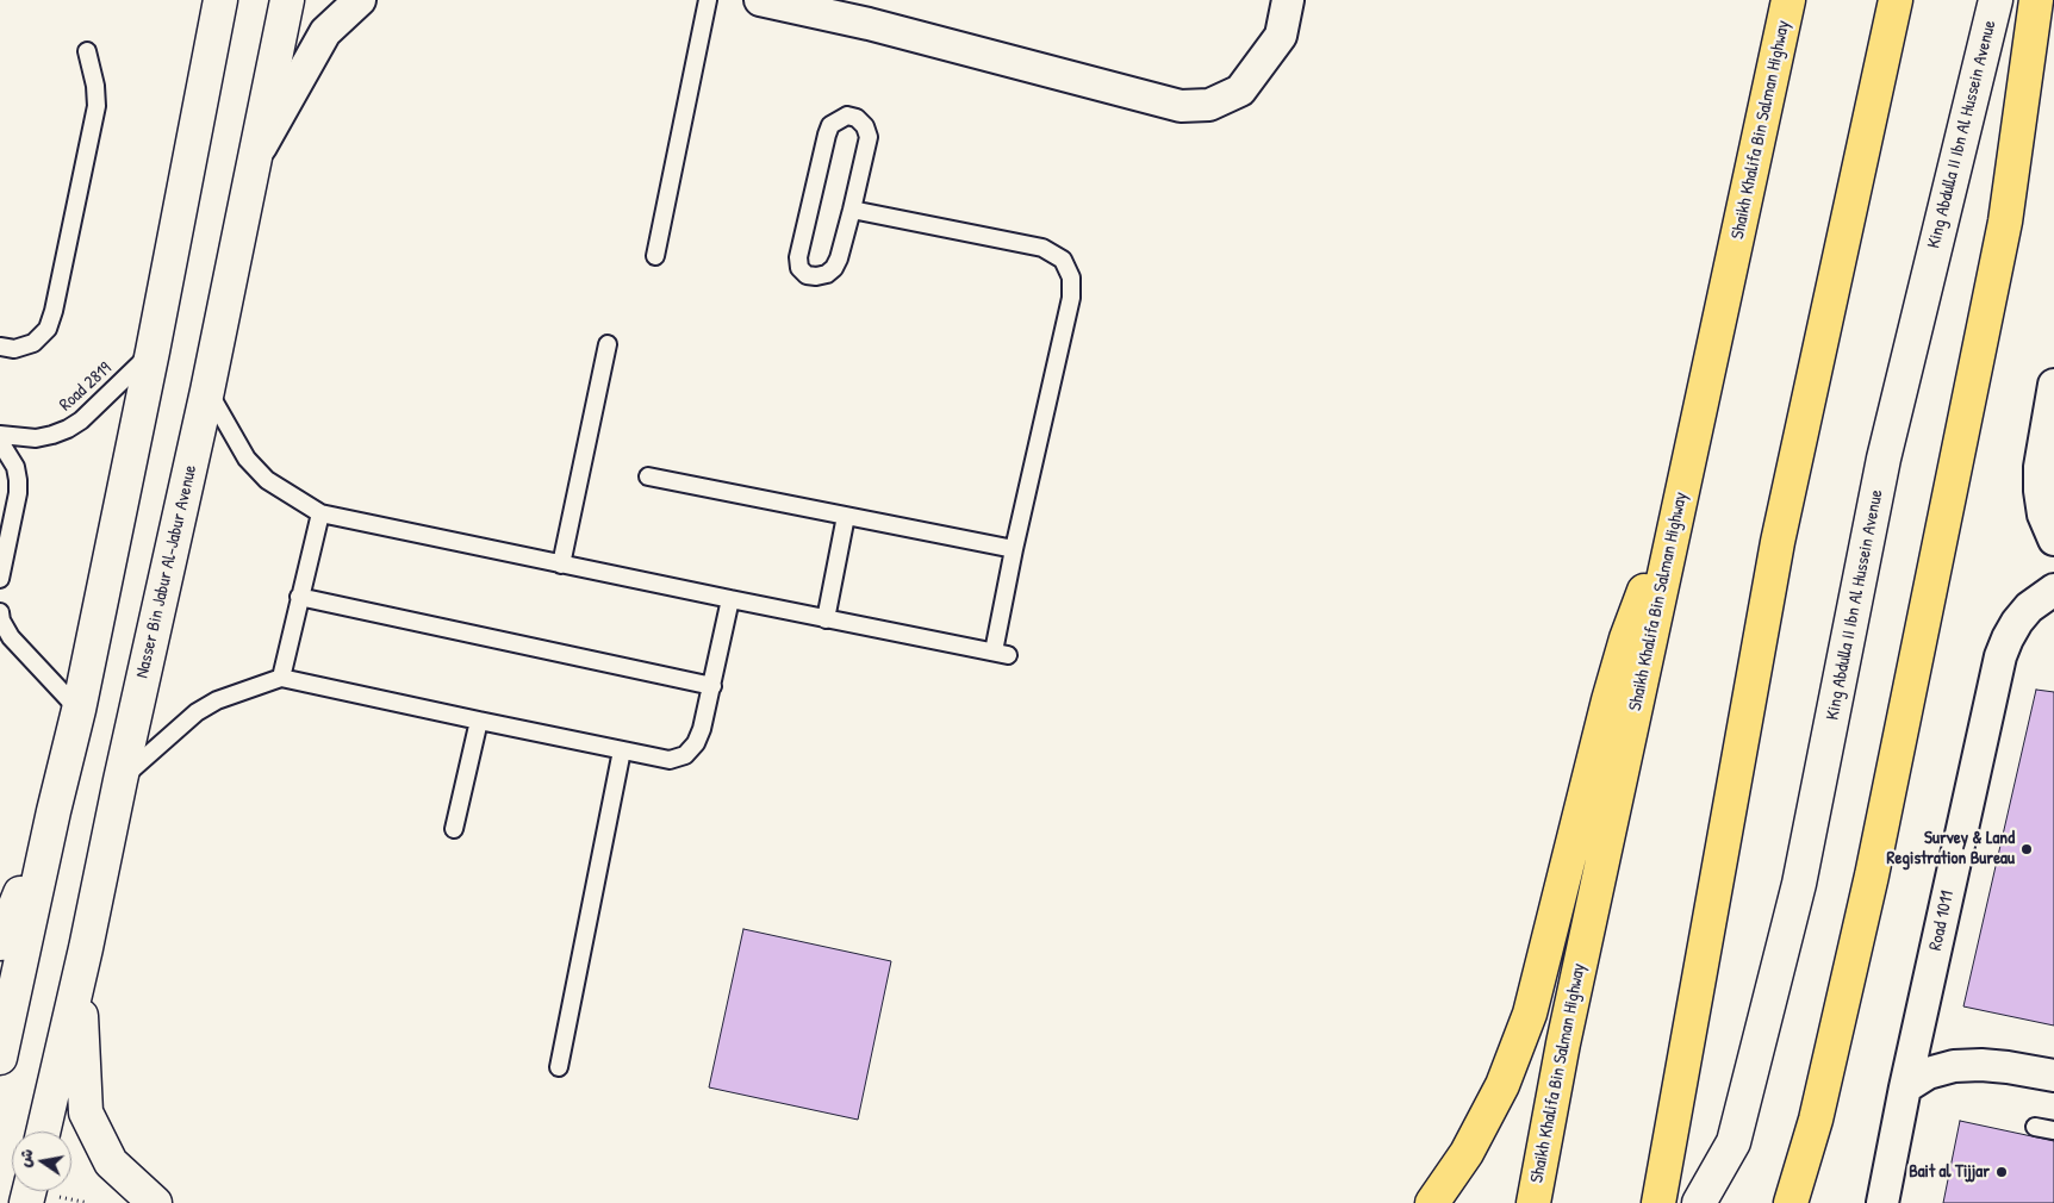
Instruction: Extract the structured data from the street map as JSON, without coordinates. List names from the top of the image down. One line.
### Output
{"streets":{"highway":["Shaikh Khalifa Bin Salman Highway"],"main road":["King Abdulla II Ibn Al Hussein Avenue","Nasser Bin Jabur Al-Jabur Avenue"],"street":["Road 1011"],"lane":["Road 2819"]},"places":["Survey & Land Registration Bureau","Bait al Tijjar"],"north":"left"}
